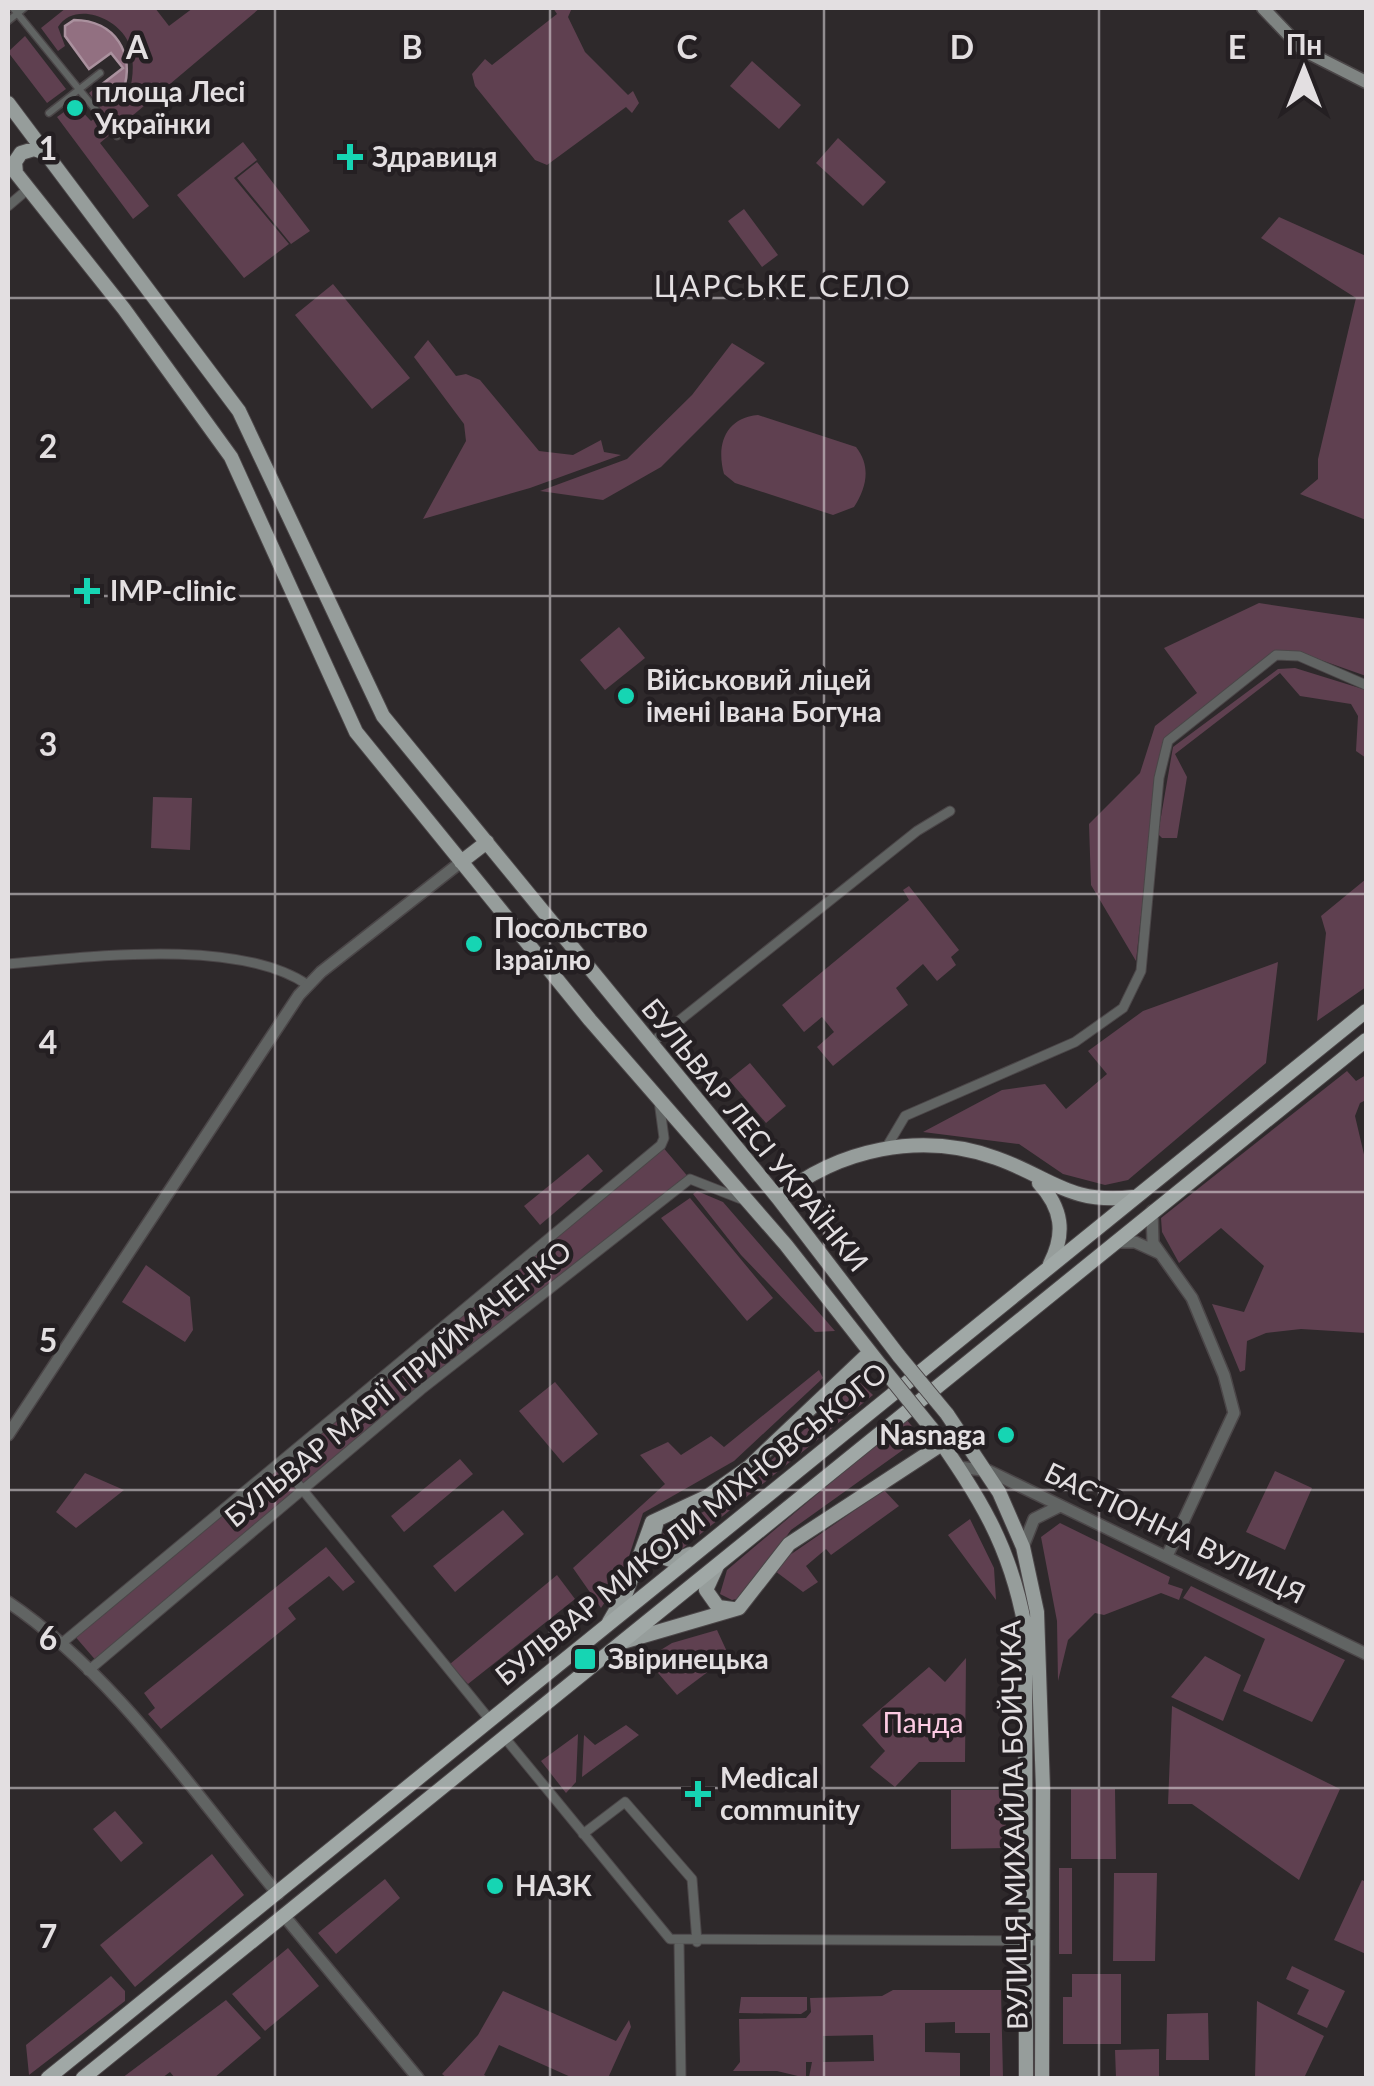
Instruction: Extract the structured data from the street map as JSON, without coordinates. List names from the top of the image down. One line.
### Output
{"streets":{"highway":["БУЛЬВАР МИКОЛИ МІХНОВСЬКОГО"],"main road":["БУЛЬВАР ЛЕСІ УКРАЇНКИ","ВУЛИЦЯ МИХАЙЛА БОЙЧУКА"],"street":["БУЛЬВАР МАРІЇ ПРИЙМАЧЕНКО","БАСТІОННА ВУЛИЦЯ"]},"crossings":[["БУЛЬВАР ЛЕСІ УКРАЇНКИ","БУЛЬВАР МАРІЇ ПРИЙМАЧЕНКО"],["БУЛЬВАР ЛЕСІ УКРАЇНКИ","ВУЛИЦЯ МИХАЙЛА БОЙЧУКА"],["БАСТІОННА ВУЛИЦЯ","ВУЛИЦЯ МИХАЙЛА БОЙЧУКА"]],"districts":["ЦАРСЬКЕ СЕЛО"],"parks":["Панда"],"places":{"other":["площа Лесі Українки","Військовий ліцей імені Івана Богуна","Посольство Ізраїлю","Nasnaga","НАЗК"],"health":["Здравиця","IMP-clinic","Medical community"],"transit":["Звіринецька"]},"north":"top","grid":{"columns":["A","B","C","D","E"],"rows":["1","2","3","4","5","6","7"]}}
